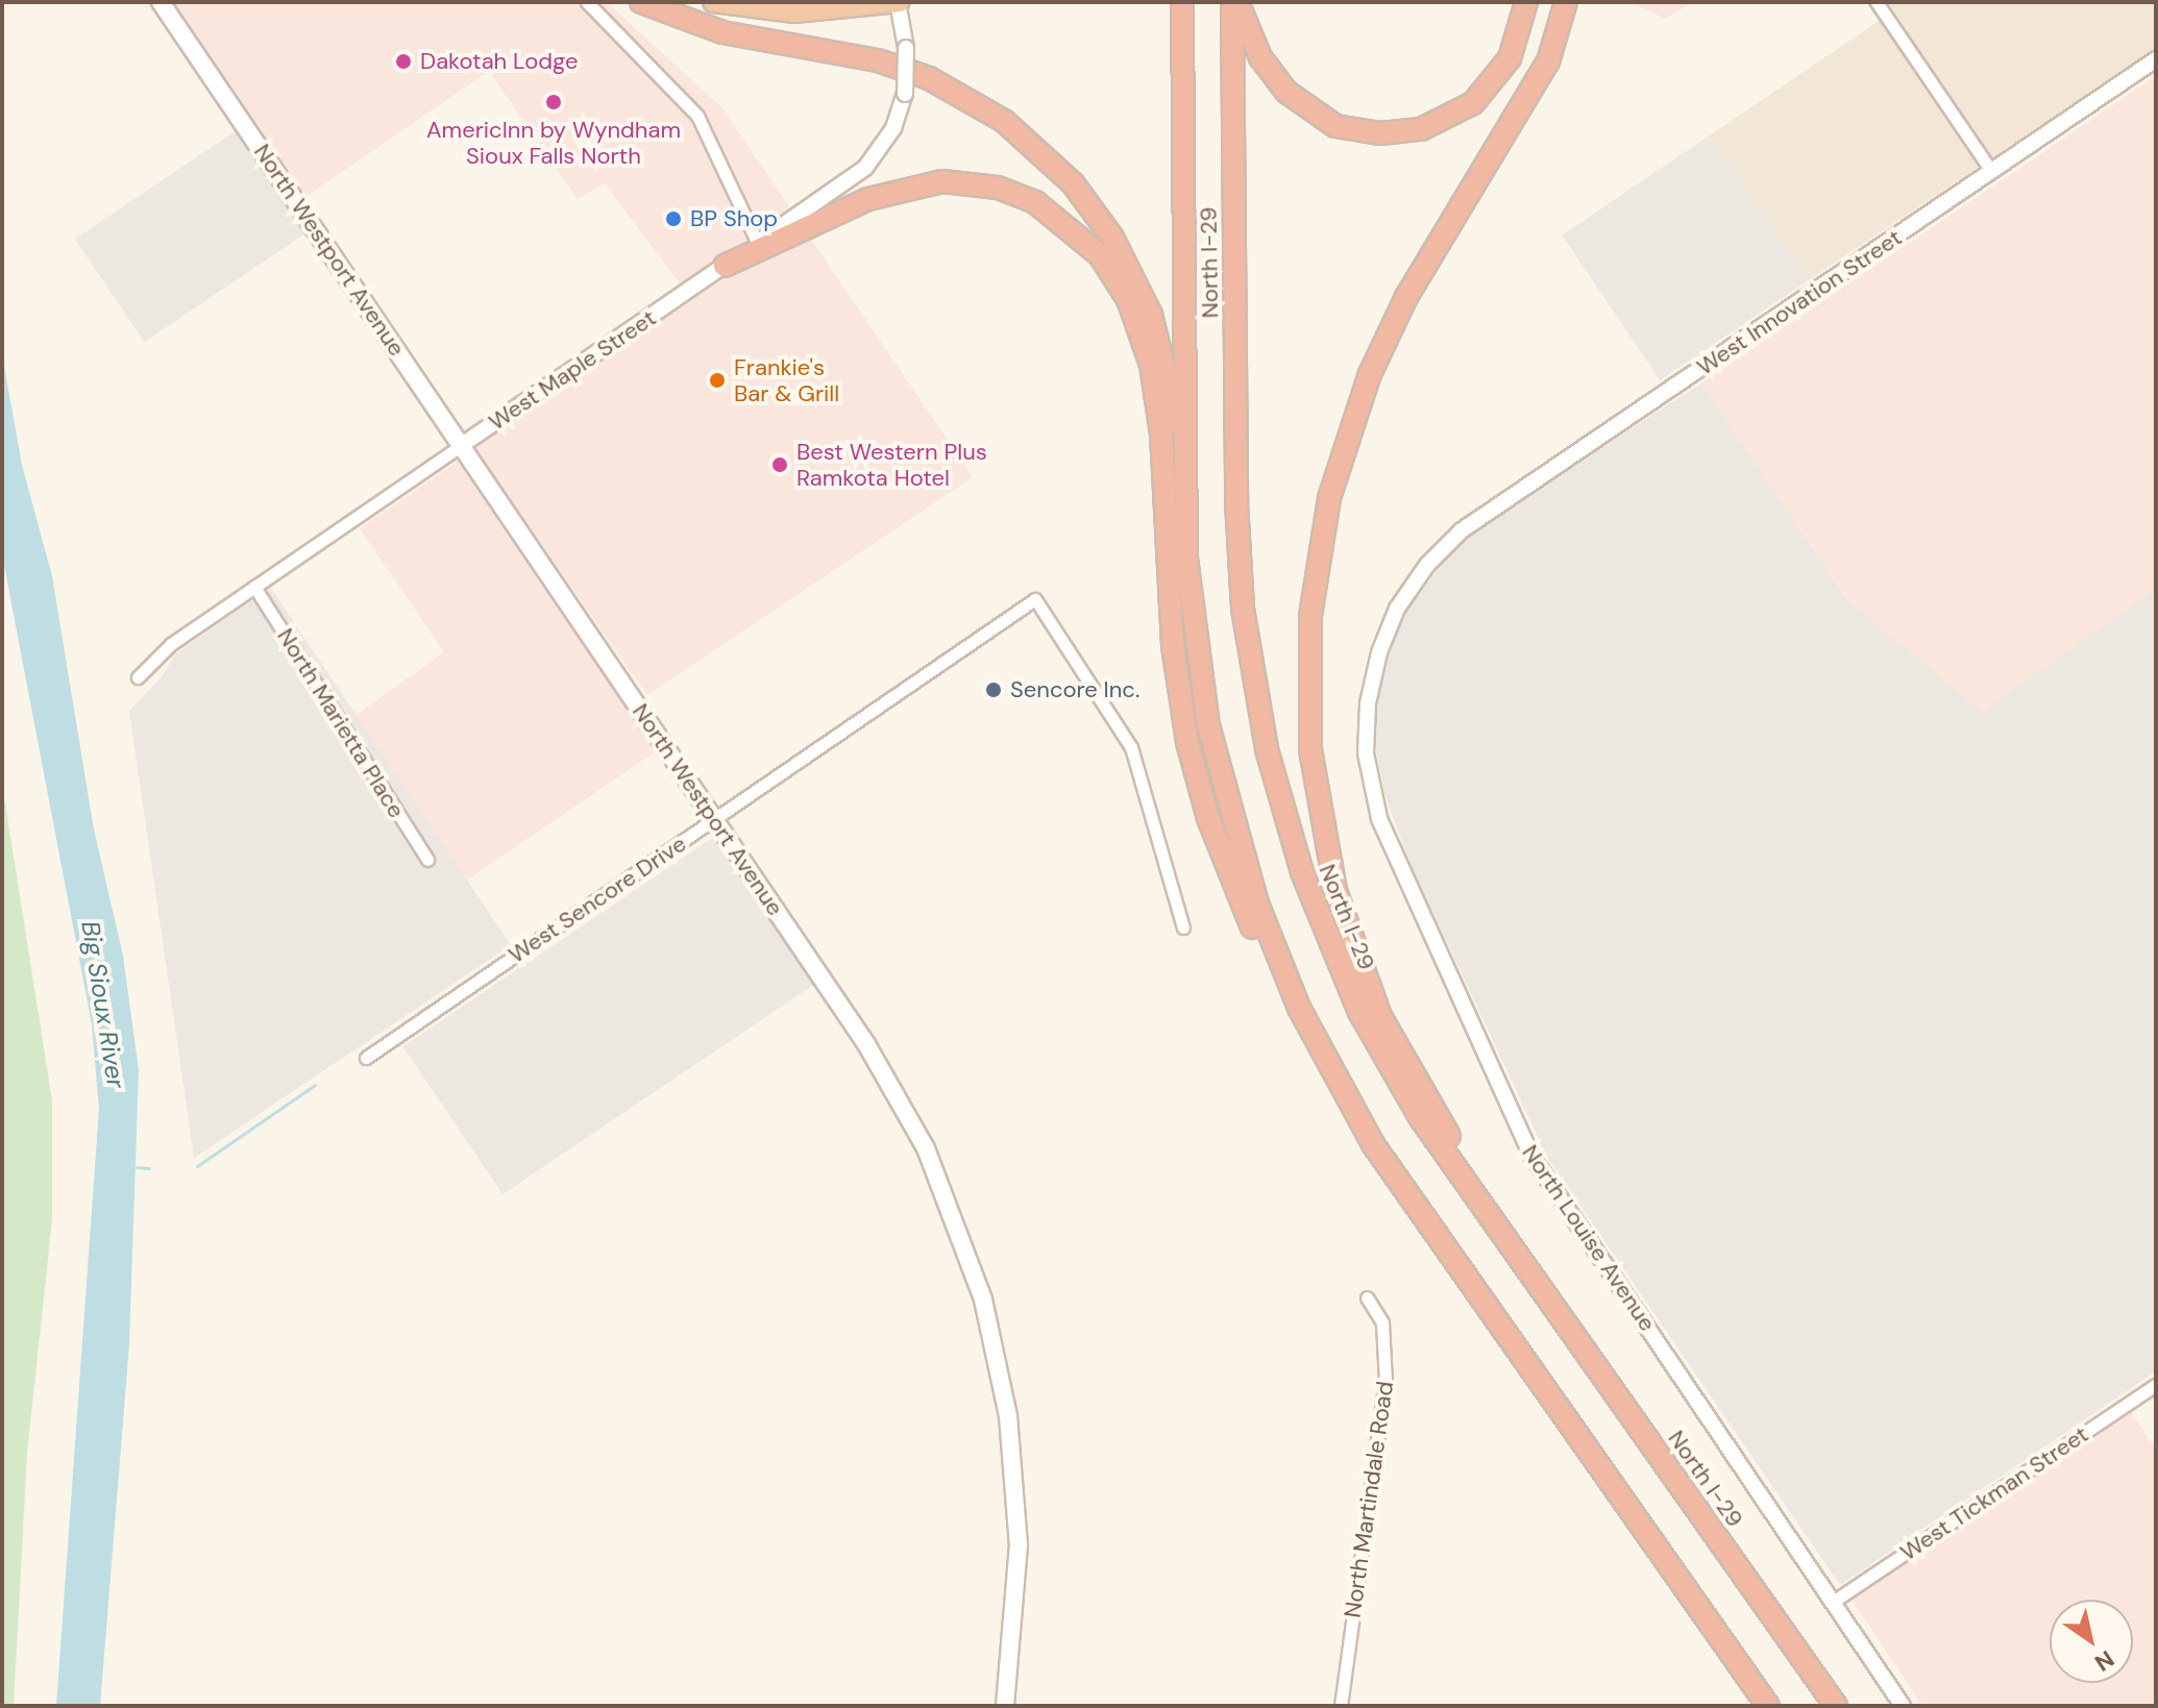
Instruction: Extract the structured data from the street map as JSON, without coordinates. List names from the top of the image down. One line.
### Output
{"streets":{"highway":["North I-29"],"main road":["North Westport Avenue"],"street":["West Innovation Street","West Maple Street","North Marietta Place","West Sencore Drive","North Louise Avenue","West Tickman Street","North Martindale Road"]},"crossings":[["North Westport Avenue","West Maple Street"],["North Westport Avenue","West Sencore Drive"],["West Innovation Street","North Louise Avenue"],["West Maple Street","North Marietta Place"],["North Louise Avenue","West Tickman Street"]],"water":["Big Sioux River"],"places":["Dakotah Lodge","AmericInn by Wyndham Sioux Falls North","BP Shop","Frankie's Bar & Grill","Best Western Plus Ramkota Hotel","Sencore Inc."],"north":"bottom right"}
